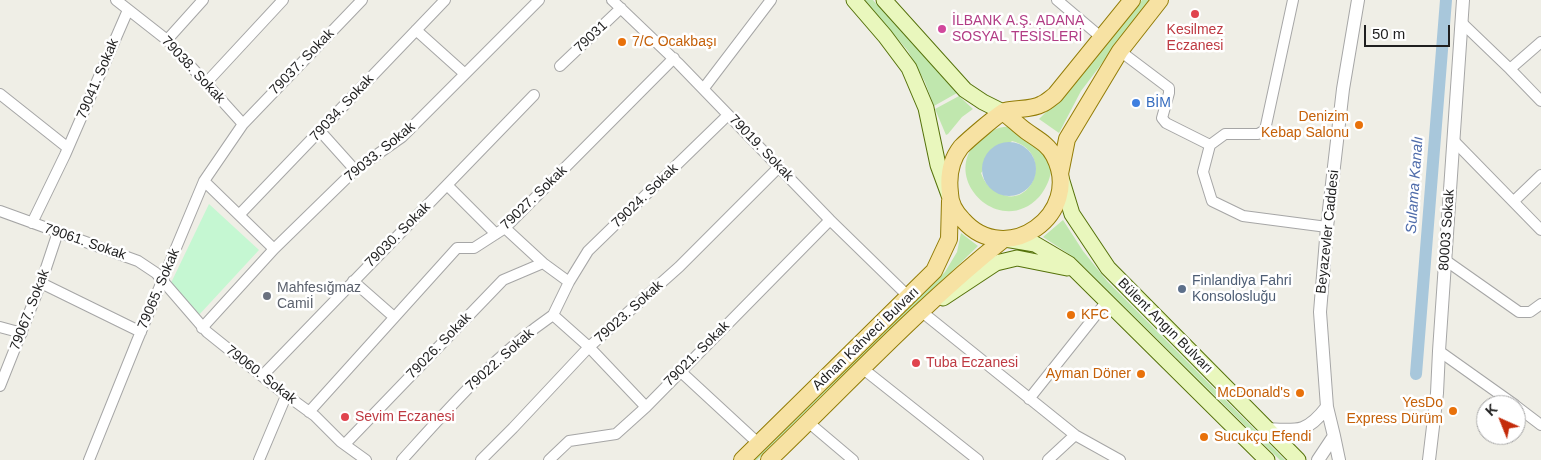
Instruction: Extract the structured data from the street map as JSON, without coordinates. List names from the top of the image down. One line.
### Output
{"streets":{"main road":["Bülent Angın Bulvarı","Adnan Kahveci Bulvarı"],"street":["79031","79037. Sokak","79038. Sokak","79041. Sokak","79034. Sokak","79019. Sokak","79033. Sokak","79024. Sokak","79027. Sokak","80003 Sokak","Beyazevler Caddesi","79030. Sokak","79061. Sokak","79065. Sokak","79067. Sokak","79023. Sokak","79026. Sokak","79021. Sokak","79022. Sokak","79060. Sokak"]},"crossings":[["79031","79019. Sokak"],["79037. Sokak","79038. Sokak"],["79037. Sokak","79065. Sokak"],["79038. Sokak","79041. Sokak"],["79038. Sokak","79065. Sokak"],["79041. Sokak","79061. Sokak"],["79019. Sokak","79024. Sokak"],["79019. Sokak","79027. Sokak"],["79019. Sokak","79023. Sokak"],["79019. Sokak","Adnan Kahveci Bulvarı"],["79019. Sokak","79021. Sokak"],["79033. Sokak","79060. Sokak"],["79024. Sokak","79022. Sokak"],["79027. Sokak","79060. Sokak"],["79030. Sokak","79060. Sokak"],["79061. Sokak","79065. Sokak"],["79061. Sokak","79067. Sokak"],["79061. Sokak","79060. Sokak"],["79065. Sokak","79060. Sokak"],["Bülent Angın Bulvarı","Adnan Kahveci Bulvarı"],["79026. Sokak","79060. Sokak"]],"water":["Sulama Kanalı"],"places":["Kesilmez Eczanesi","İLBANK A.Ş. ADANA SOSYAL TESİSLERİ","7/C Ocakbaşı","BİM","Denizim Kebap Salonu","Finlandiya Fahri Konsolosluğu","Mahfesığmaz Camiİ","KFC","Tuba Eczanesi","Ayman Döner","McDonald's","YesDo Express Dürüm","Sevim Eczanesi","Sucukçu Efendi"],"scale_bar":"50 m","north":"top left"}
